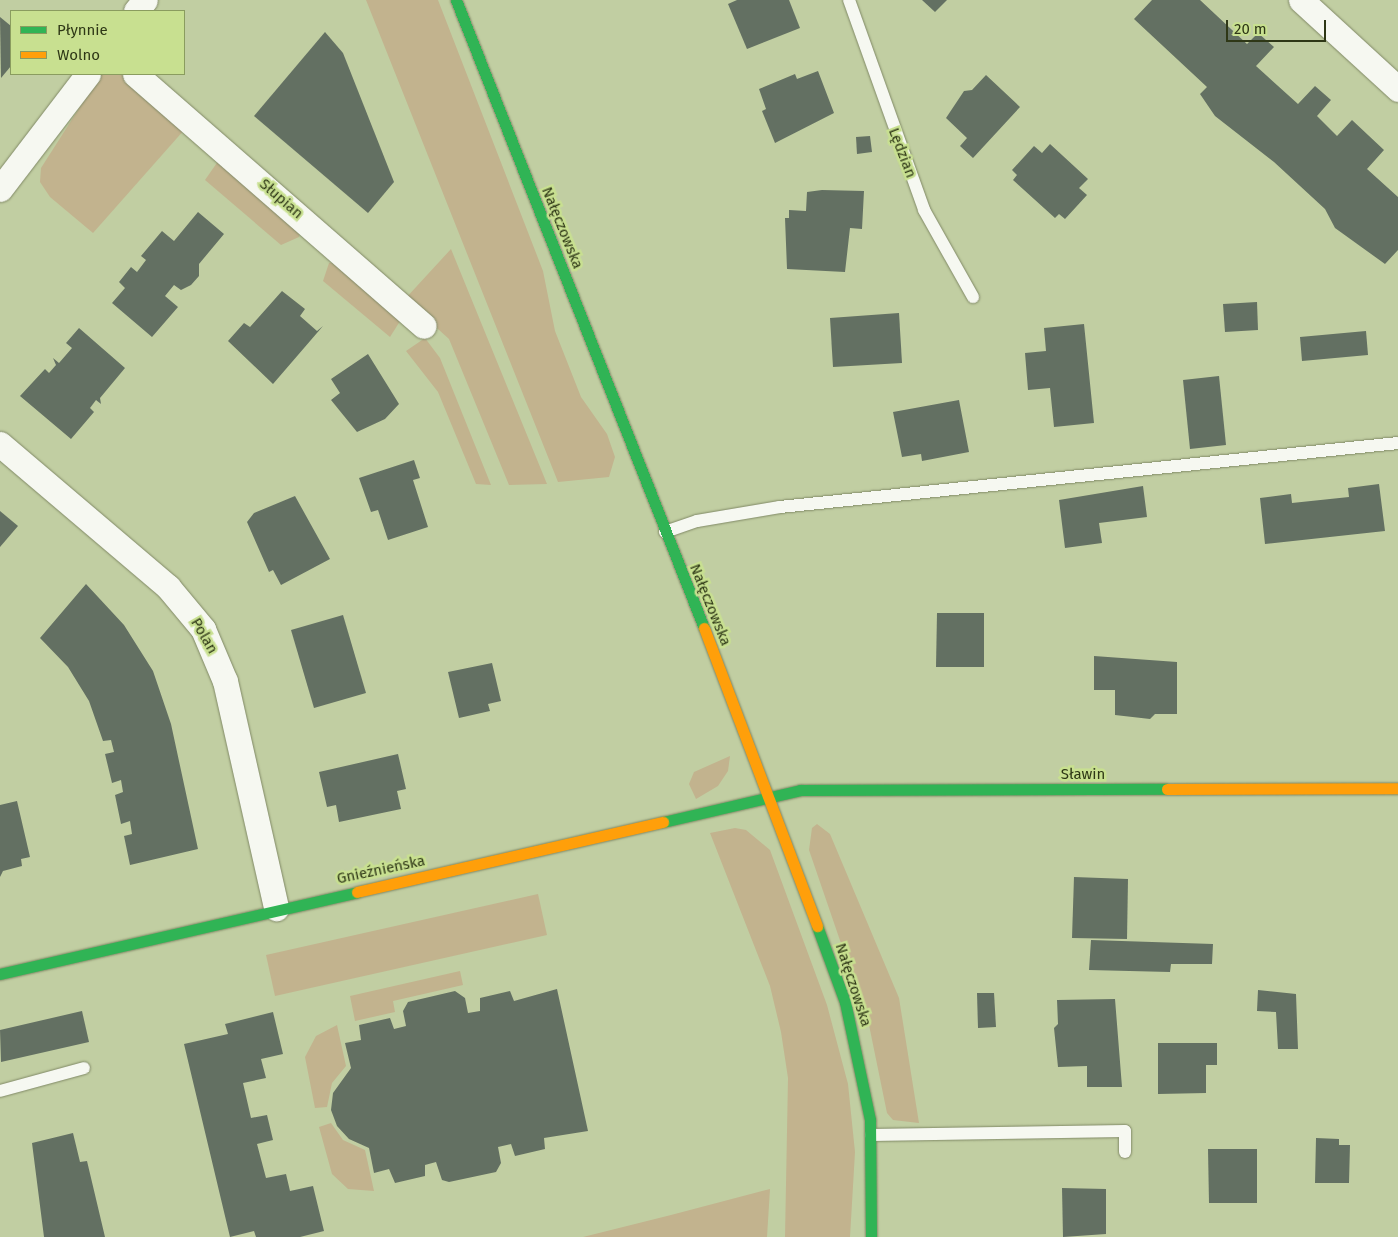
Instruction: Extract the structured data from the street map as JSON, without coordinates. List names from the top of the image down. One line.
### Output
{"streets":{"street":["Słupian","Nałęczowska","Polan","Sławin","Gnieźnieńska"],"lane":["Lędzian"]},"crossings":[["Nałęczowska","Sławin"],["Nałęczowska","Gnieźnieńska"],["Polan","Gnieźnieńska"],["Sławin","Gnieźnieńska"]],"legend":["Płynnie","Wolno"],"scale_bar":"20 m"}
